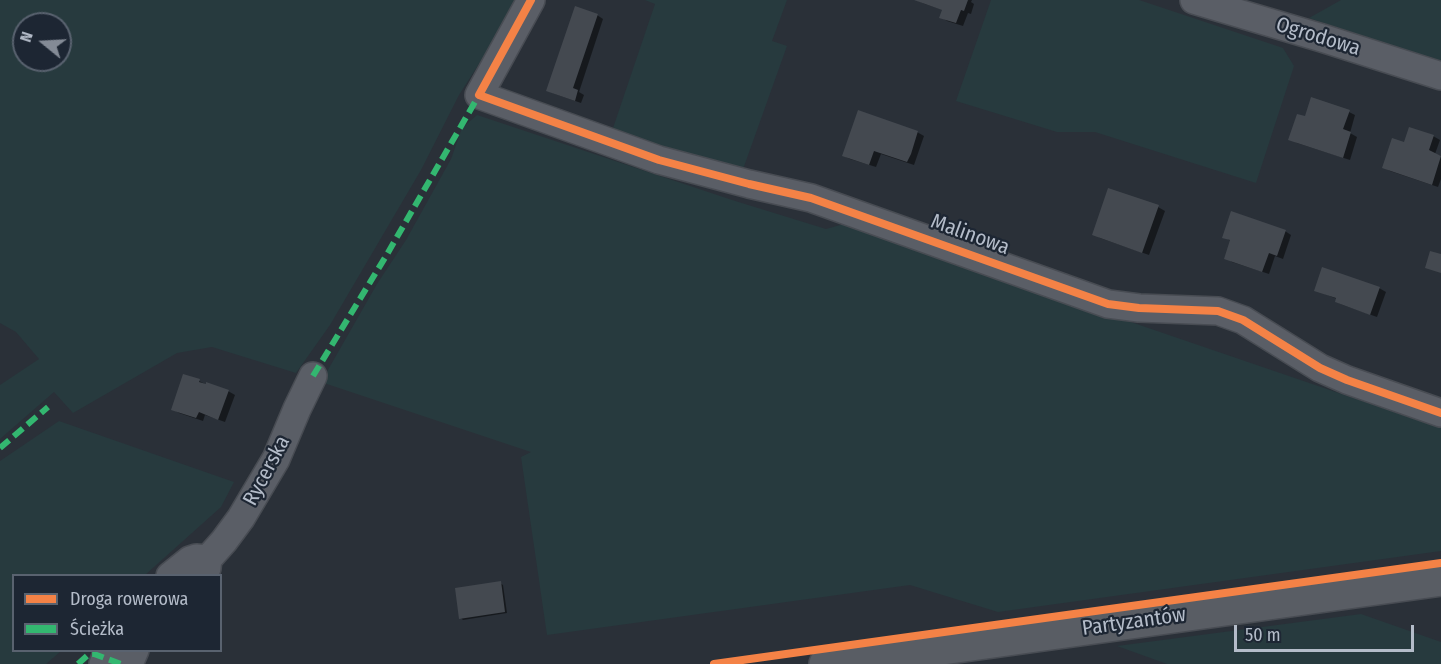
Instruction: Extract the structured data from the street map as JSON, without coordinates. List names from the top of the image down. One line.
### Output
{"streets":{"street":["Ogrodowa","Malinowa","Rycerska","Partyzantów"]},"legend":["Droga rowerowa","Ścieżka"],"scale_bar":"50 m","north":"left"}
